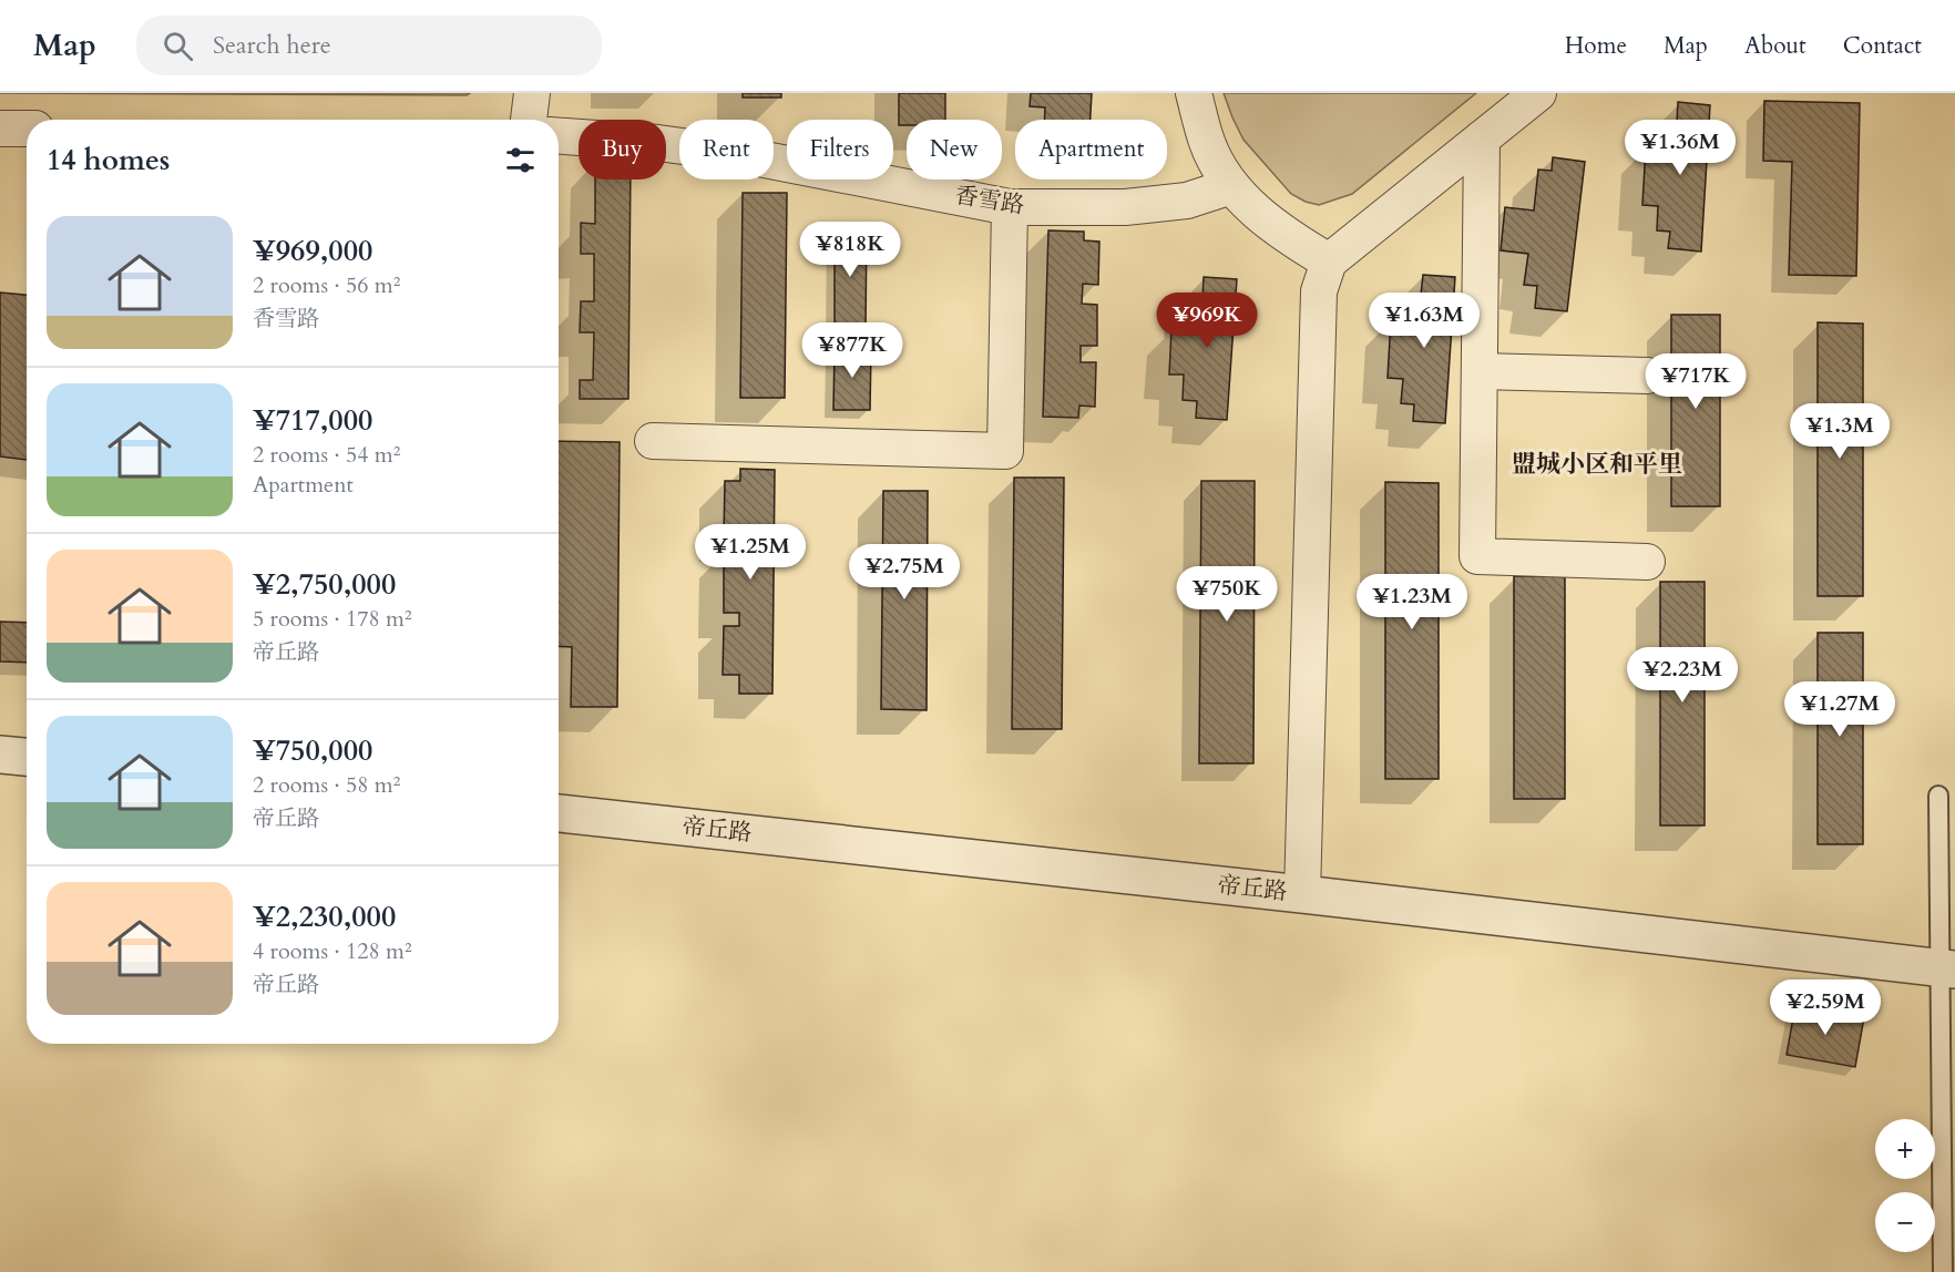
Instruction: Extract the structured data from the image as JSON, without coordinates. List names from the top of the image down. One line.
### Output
{"streets":{"street":["香雪路","帝丘路"]},"districts":["盟城小区和平里"],"page":{"header":"Map","search":"Search here","nav":["Home","Map","About","Contact"],"price":["¥1.36M","¥818K","¥969K","¥1.63M","¥877K","¥717K","¥1.3M","¥1.25M","¥2.75M","¥750K","¥1.23M","¥2.23M","¥1.27M","¥2.59M"],"chip":["Buy","Rent","Filters","New","Apartment"],"heading":"14 homes","list":[{"name":"¥969,000","note":"2 rooms · 56 m² · 香雪路"},{"name":"¥717,000","note":"2 rooms · 54 m² · Apartment"},{"name":"¥2,750,000","note":"5 rooms · 178 m² · 帝丘路"},{"name":"¥750,000","note":"2 rooms · 58 m² · 帝丘路"},{"name":"¥2,230,000","note":"4 rooms · 128 m² · 帝丘路"}],"map_buttons":["+","−"]}}
